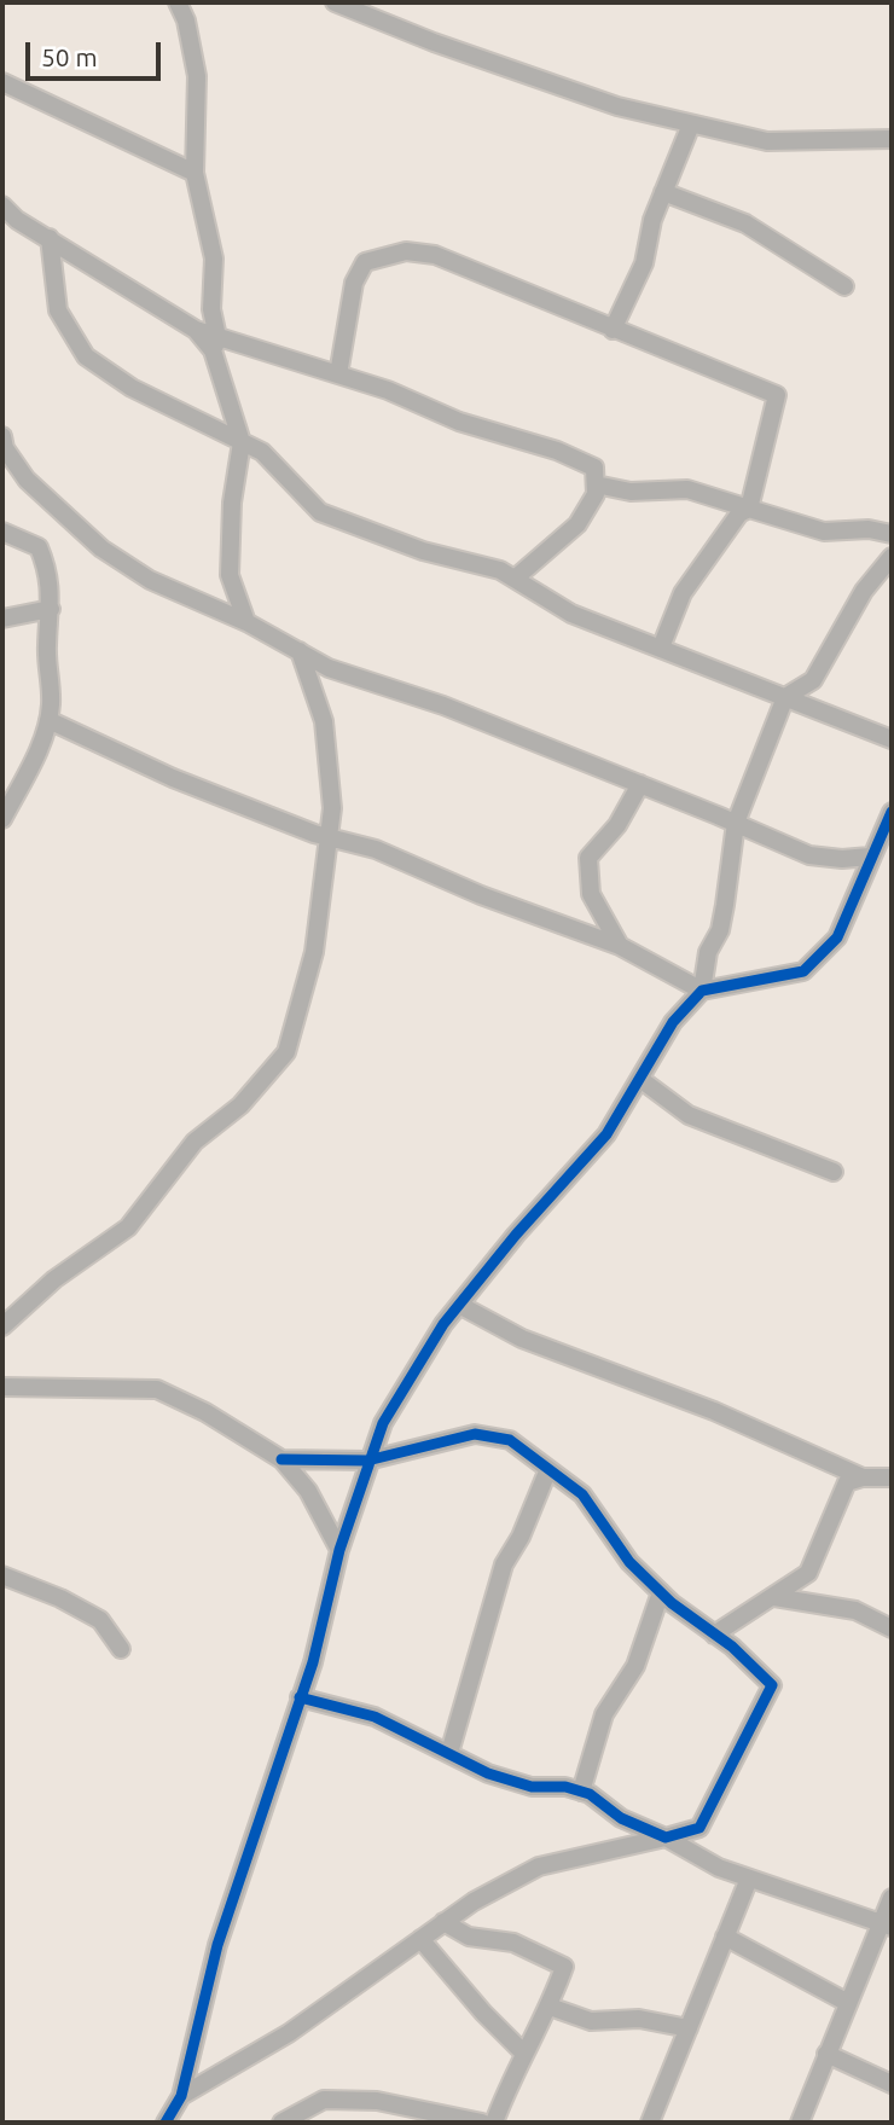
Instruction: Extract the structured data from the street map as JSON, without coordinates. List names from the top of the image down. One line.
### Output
{"scale_bar":"50 m"}
